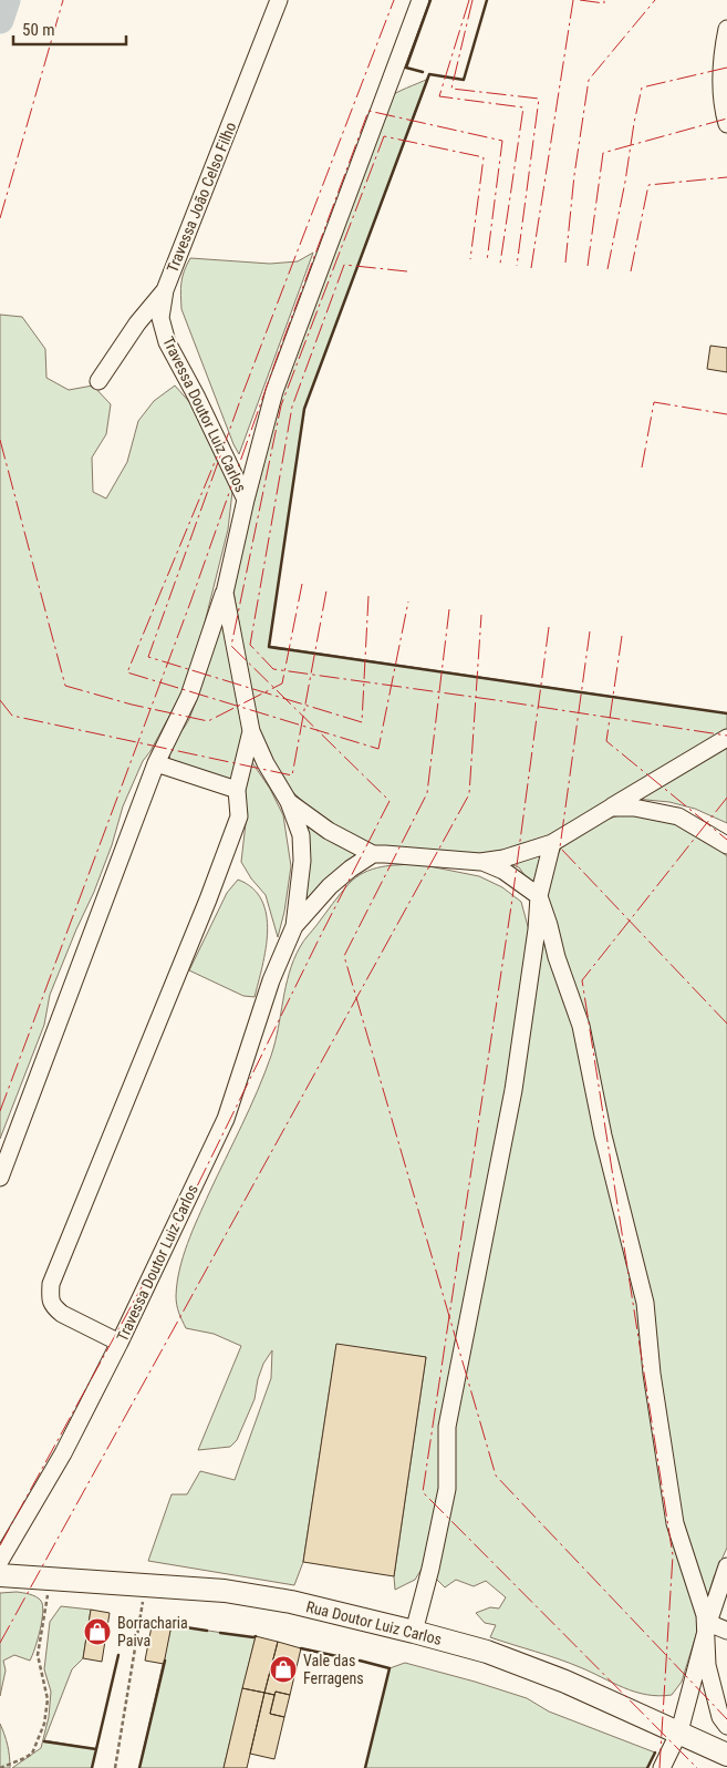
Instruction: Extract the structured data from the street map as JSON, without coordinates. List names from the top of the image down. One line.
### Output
{"streets":{"main road":["Rua Doutor Luiz Carlos"],"street":["Travessa João Celso Filho","Travessa Doutor Luiz Carlos"]},"crossings":[["Travessa João Celso Filho","Travessa Doutor Luiz Carlos"]],"places":{"shop":["Borracharia Paiva","Vale das Ferragens"]},"scale_bar":"50 m"}
